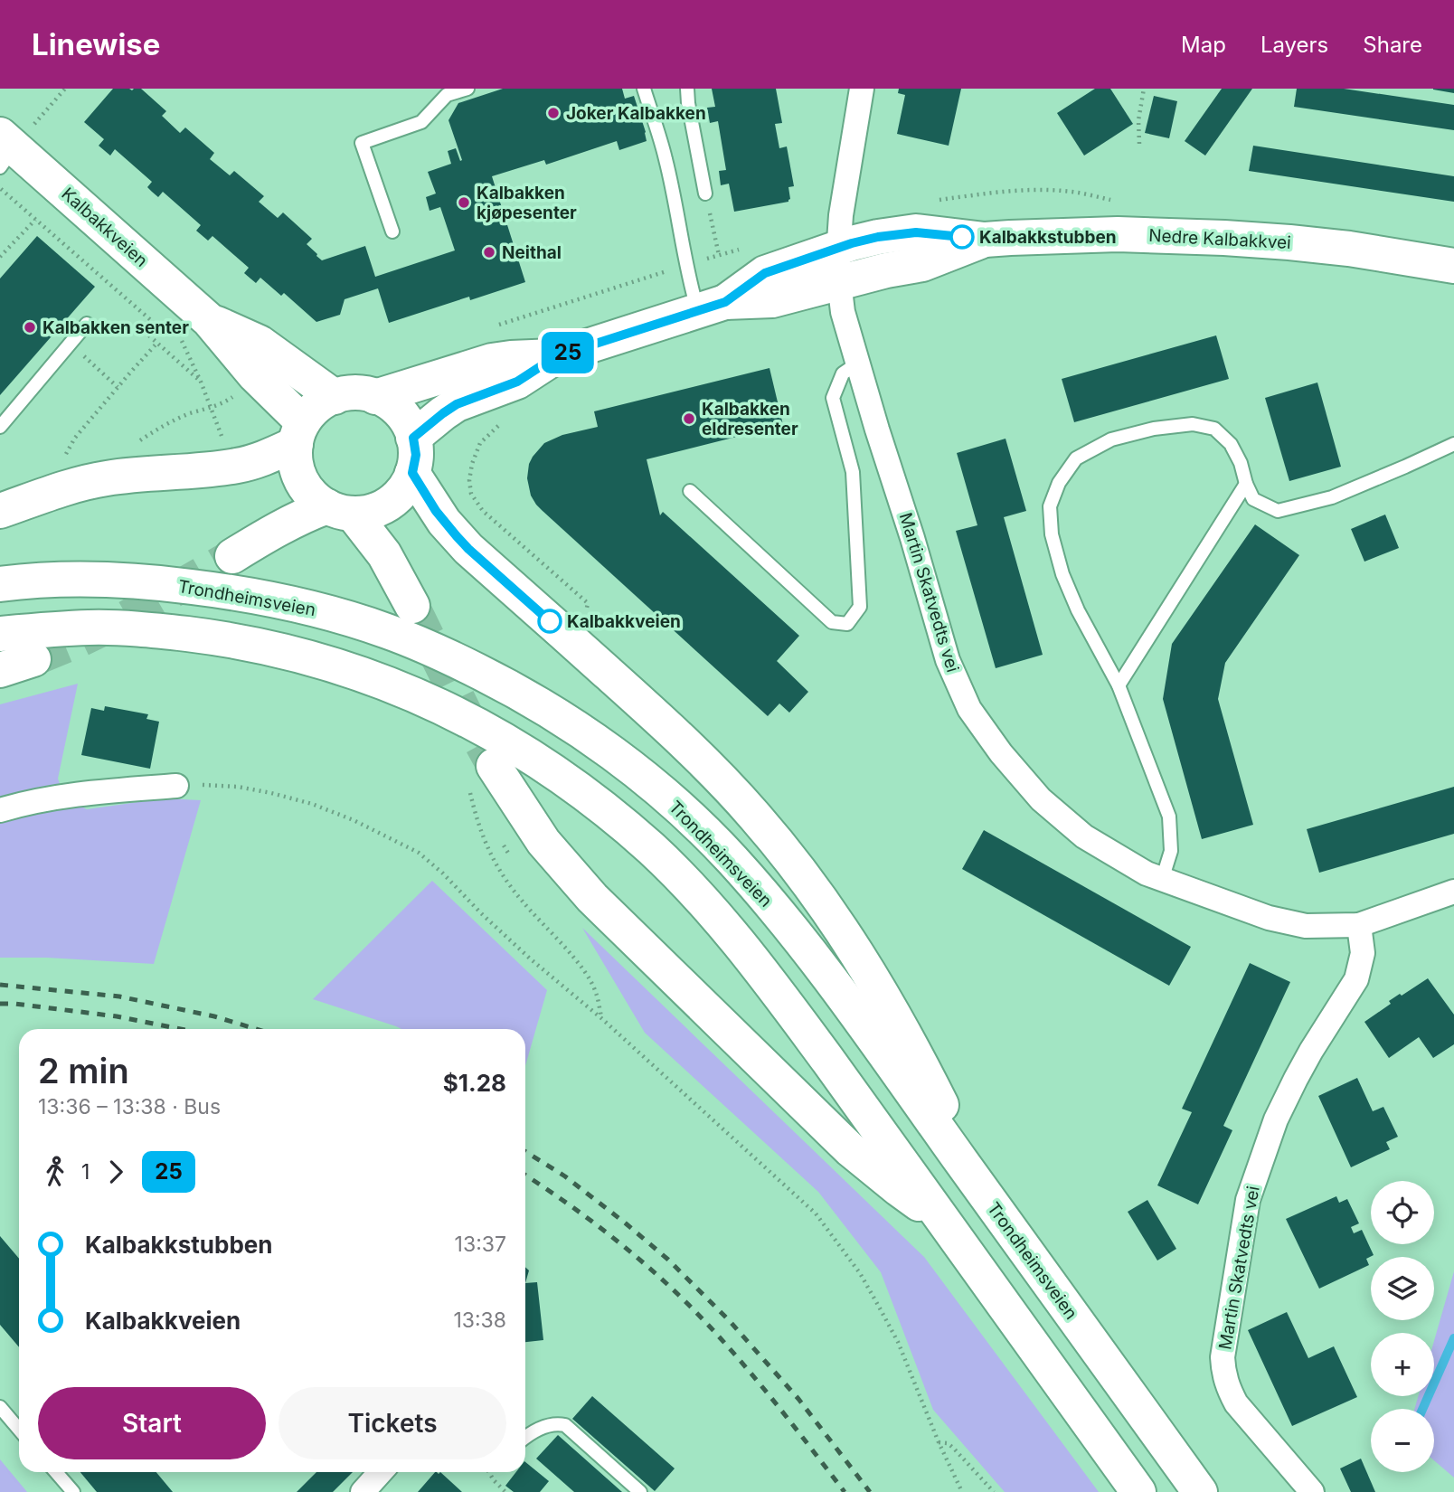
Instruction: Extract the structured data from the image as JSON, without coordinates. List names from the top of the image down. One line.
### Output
{"streets":{"main road":["Kalbakkveien","Nedre Kalbakkvei","Trondheimsveien"],"street":["Martin Skatvedts vei"]},"crossings":[["Kalbakkveien","Nedre Kalbakkvei"],["Nedre Kalbakkvei","Martin Skatvedts vei"]],"places":["Joker Kalbakken","Kalbakken kjøpesenter","Kalbakkstubben","Neithal","Kalbakken senter","Kalbakken eldresenter","Kalbakkveien"],"lines":["bus line 25"],"page":{"header":"Linewise","nav":["Map","Layers","Share"],"on_map":"25","heading":["2 min","13:36 – 13:38 · Bus","$1.28"],"legs":["1","25"],"map_buttons":["+","−"],"list":[{"name":"Kalbakkstubben","value":"13:37"},{"name":"Kalbakkveien","value":"13:38"}],"buttons":["Start","Tickets"]}}
